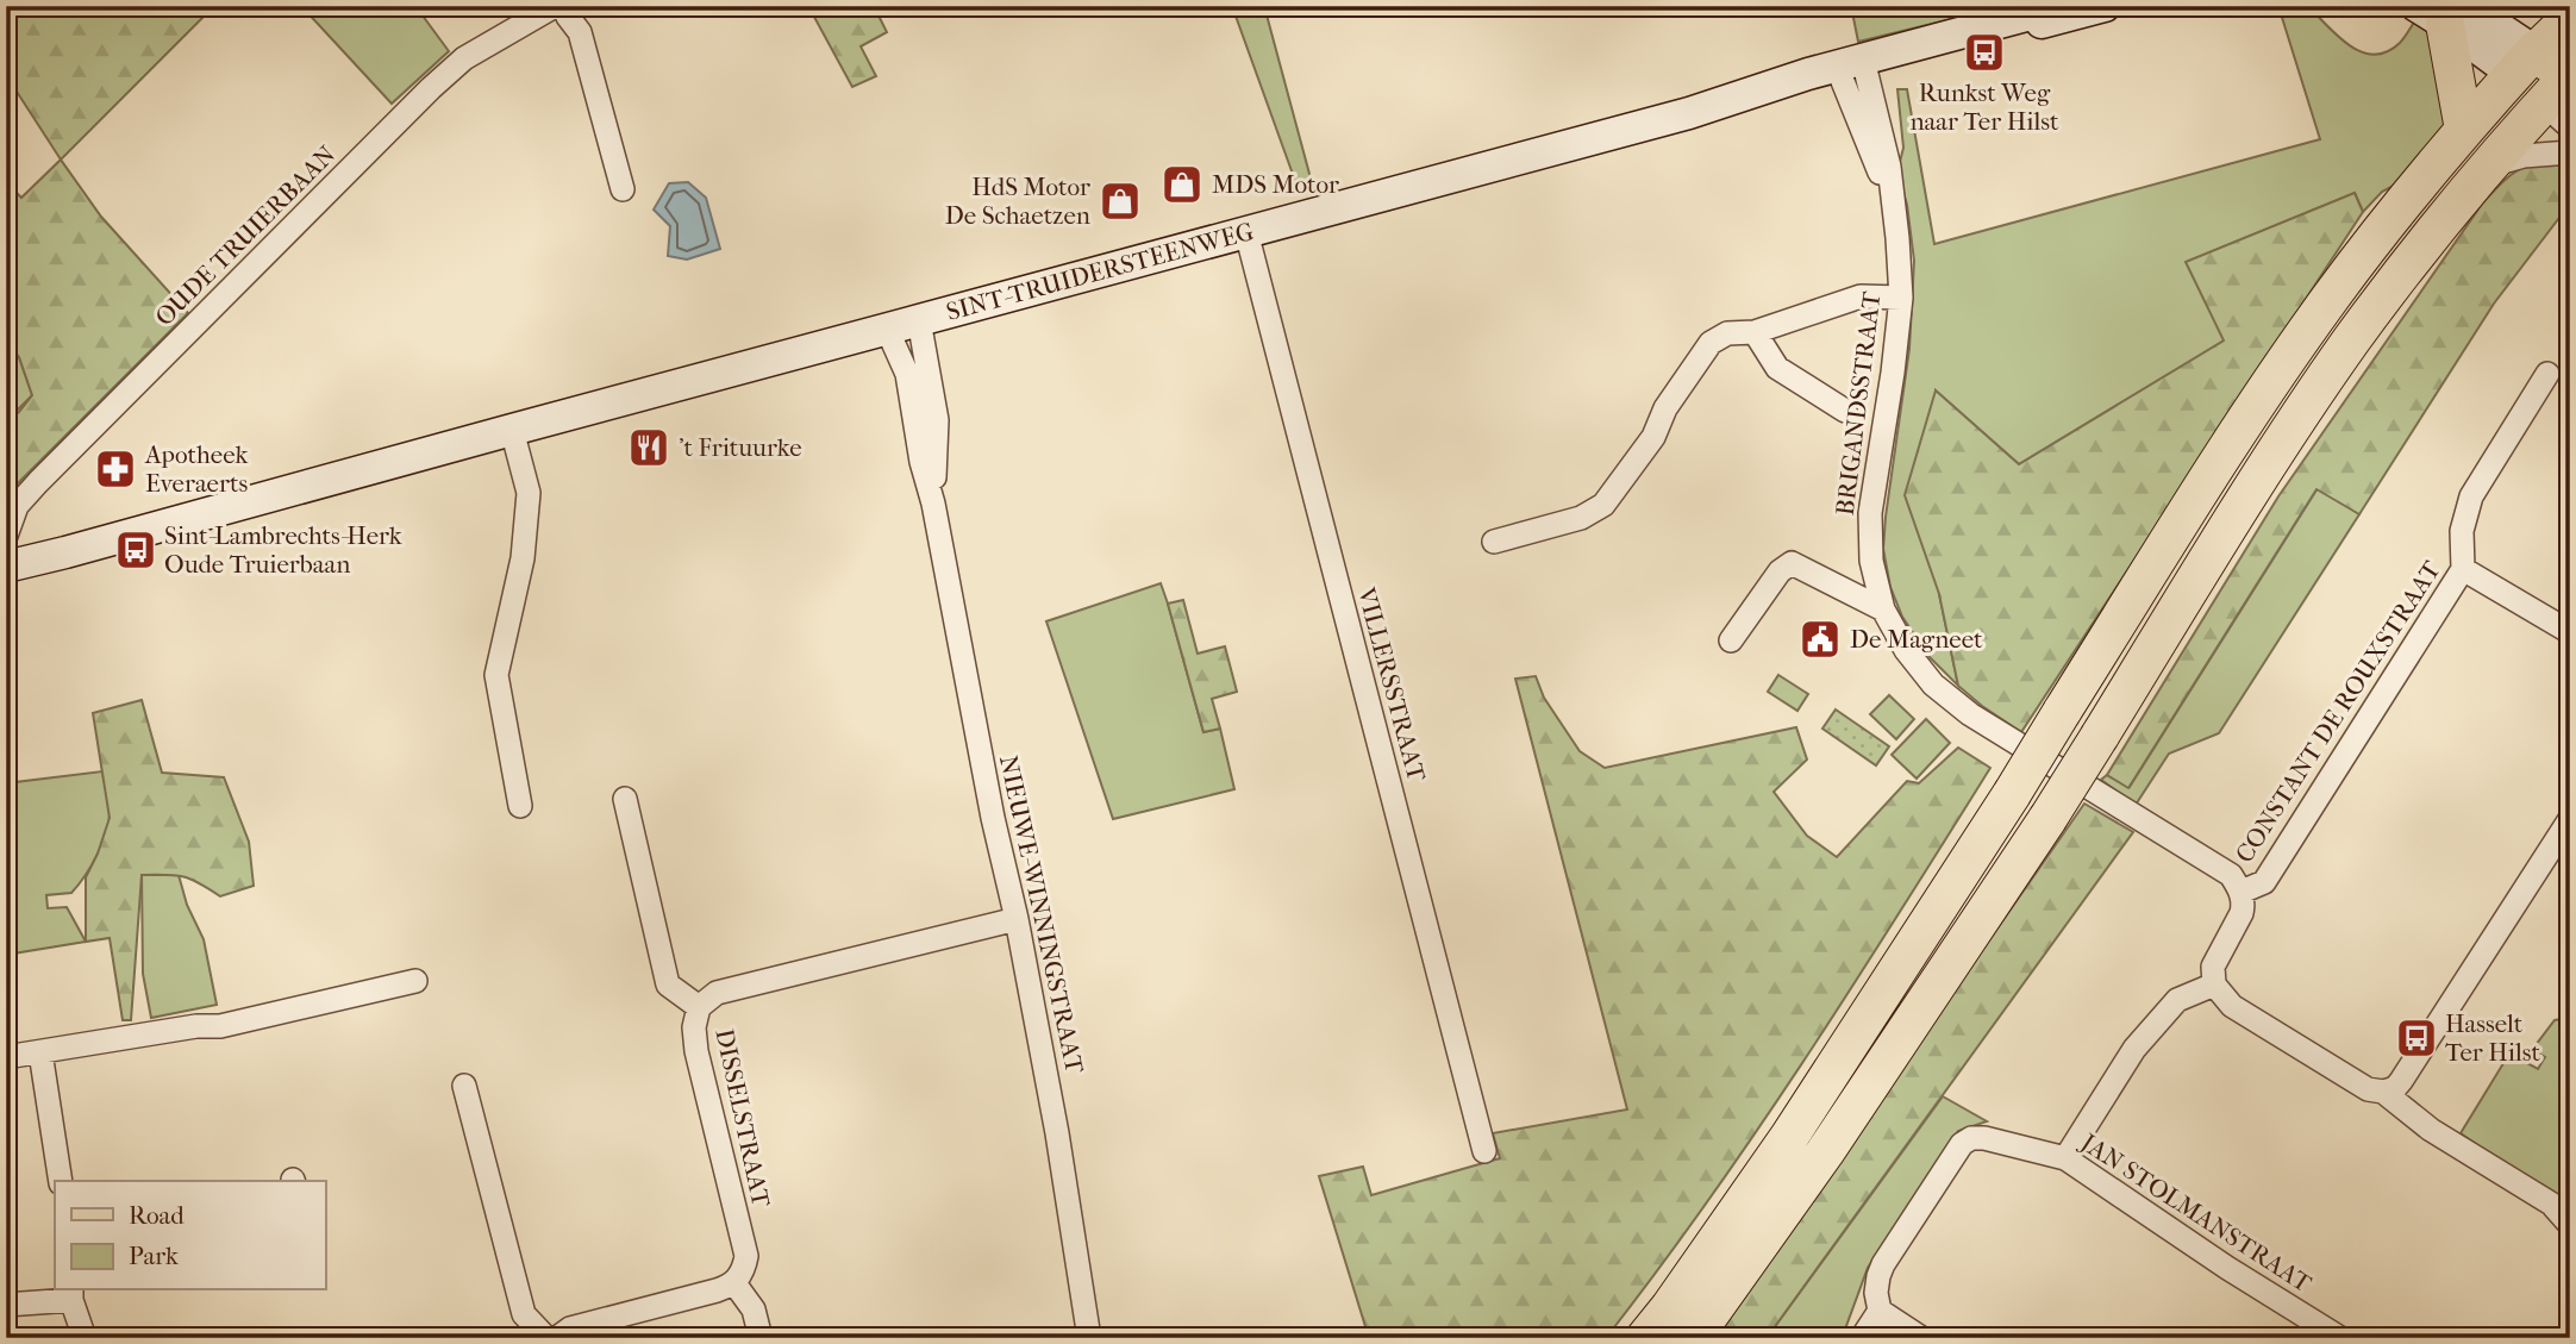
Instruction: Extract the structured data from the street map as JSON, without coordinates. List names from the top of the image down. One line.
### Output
{"streets":{"main road":["SINT-TRUIDERSTEENWEG"],"street":["OUDE TRUIERBAAN","BRIGANDSSTRAAT","VILLERSSTRAAT","CONSTANT DE ROUXSTRAAT","NIEUWE-WINNINGSTRAAT","DISSELSTRAAT","JAN STOLMANSTRAAT"]},"crossings":[["SINT-TRUIDERSTEENWEG","BRIGANDSSTRAAT"],["SINT-TRUIDERSTEENWEG","VILLERSSTRAAT"],["SINT-TRUIDERSTEENWEG","NIEUWE-WINNINGSTRAAT"],["BRIGANDSSTRAAT","CONSTANT DE ROUXSTRAAT"],["NIEUWE-WINNINGSTRAAT","DISSELSTRAAT"]],"places":{"bus stop":["Runkst Weg naar Ter Hilst","Sint-Lambrechts-Herk Oude Truierbaan","Hasselt Ter Hilst"],"shop":["MDS Motor","HdS Motor De Schaetzen"],"restaurant":["'t Frituurke"],"pharmacy":["Apotheek Everaerts"],"public building":["De Magneet"]},"legend":["Road","Park"]}
